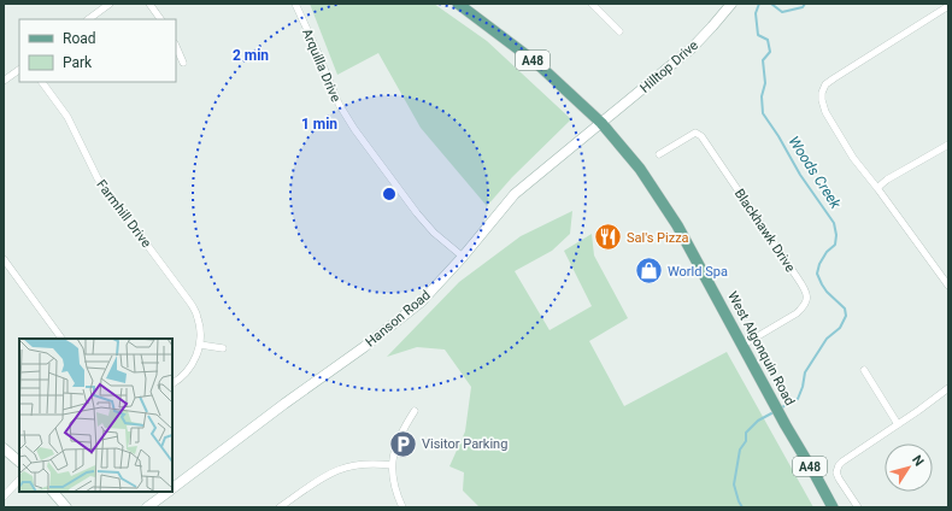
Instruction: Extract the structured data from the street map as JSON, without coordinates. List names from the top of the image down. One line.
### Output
{"streets":{"main road":["A48","Hilltop Drive","Hanson Road","West Algonquin Road"],"street":["Arquilla Drive","Farmhill Drive","Blackhawk Drive"]},"crossings":[["Arquilla Drive","Hanson Road"],["Hilltop Drive","Hanson Road"],["Hilltop Drive","West Algonquin Road"],["Blackhawk Drive","West Algonquin Road"],["Hanson Road","West Algonquin Road"]],"water":["Woods Creek"],"places":{"restaurant":["Sal's Pizza"],"shop":["World Spa"],"parking":["Visitor Parking"]},"legend":["Road","Park"],"north":"top right","rings":["2 min","1 min"]}
